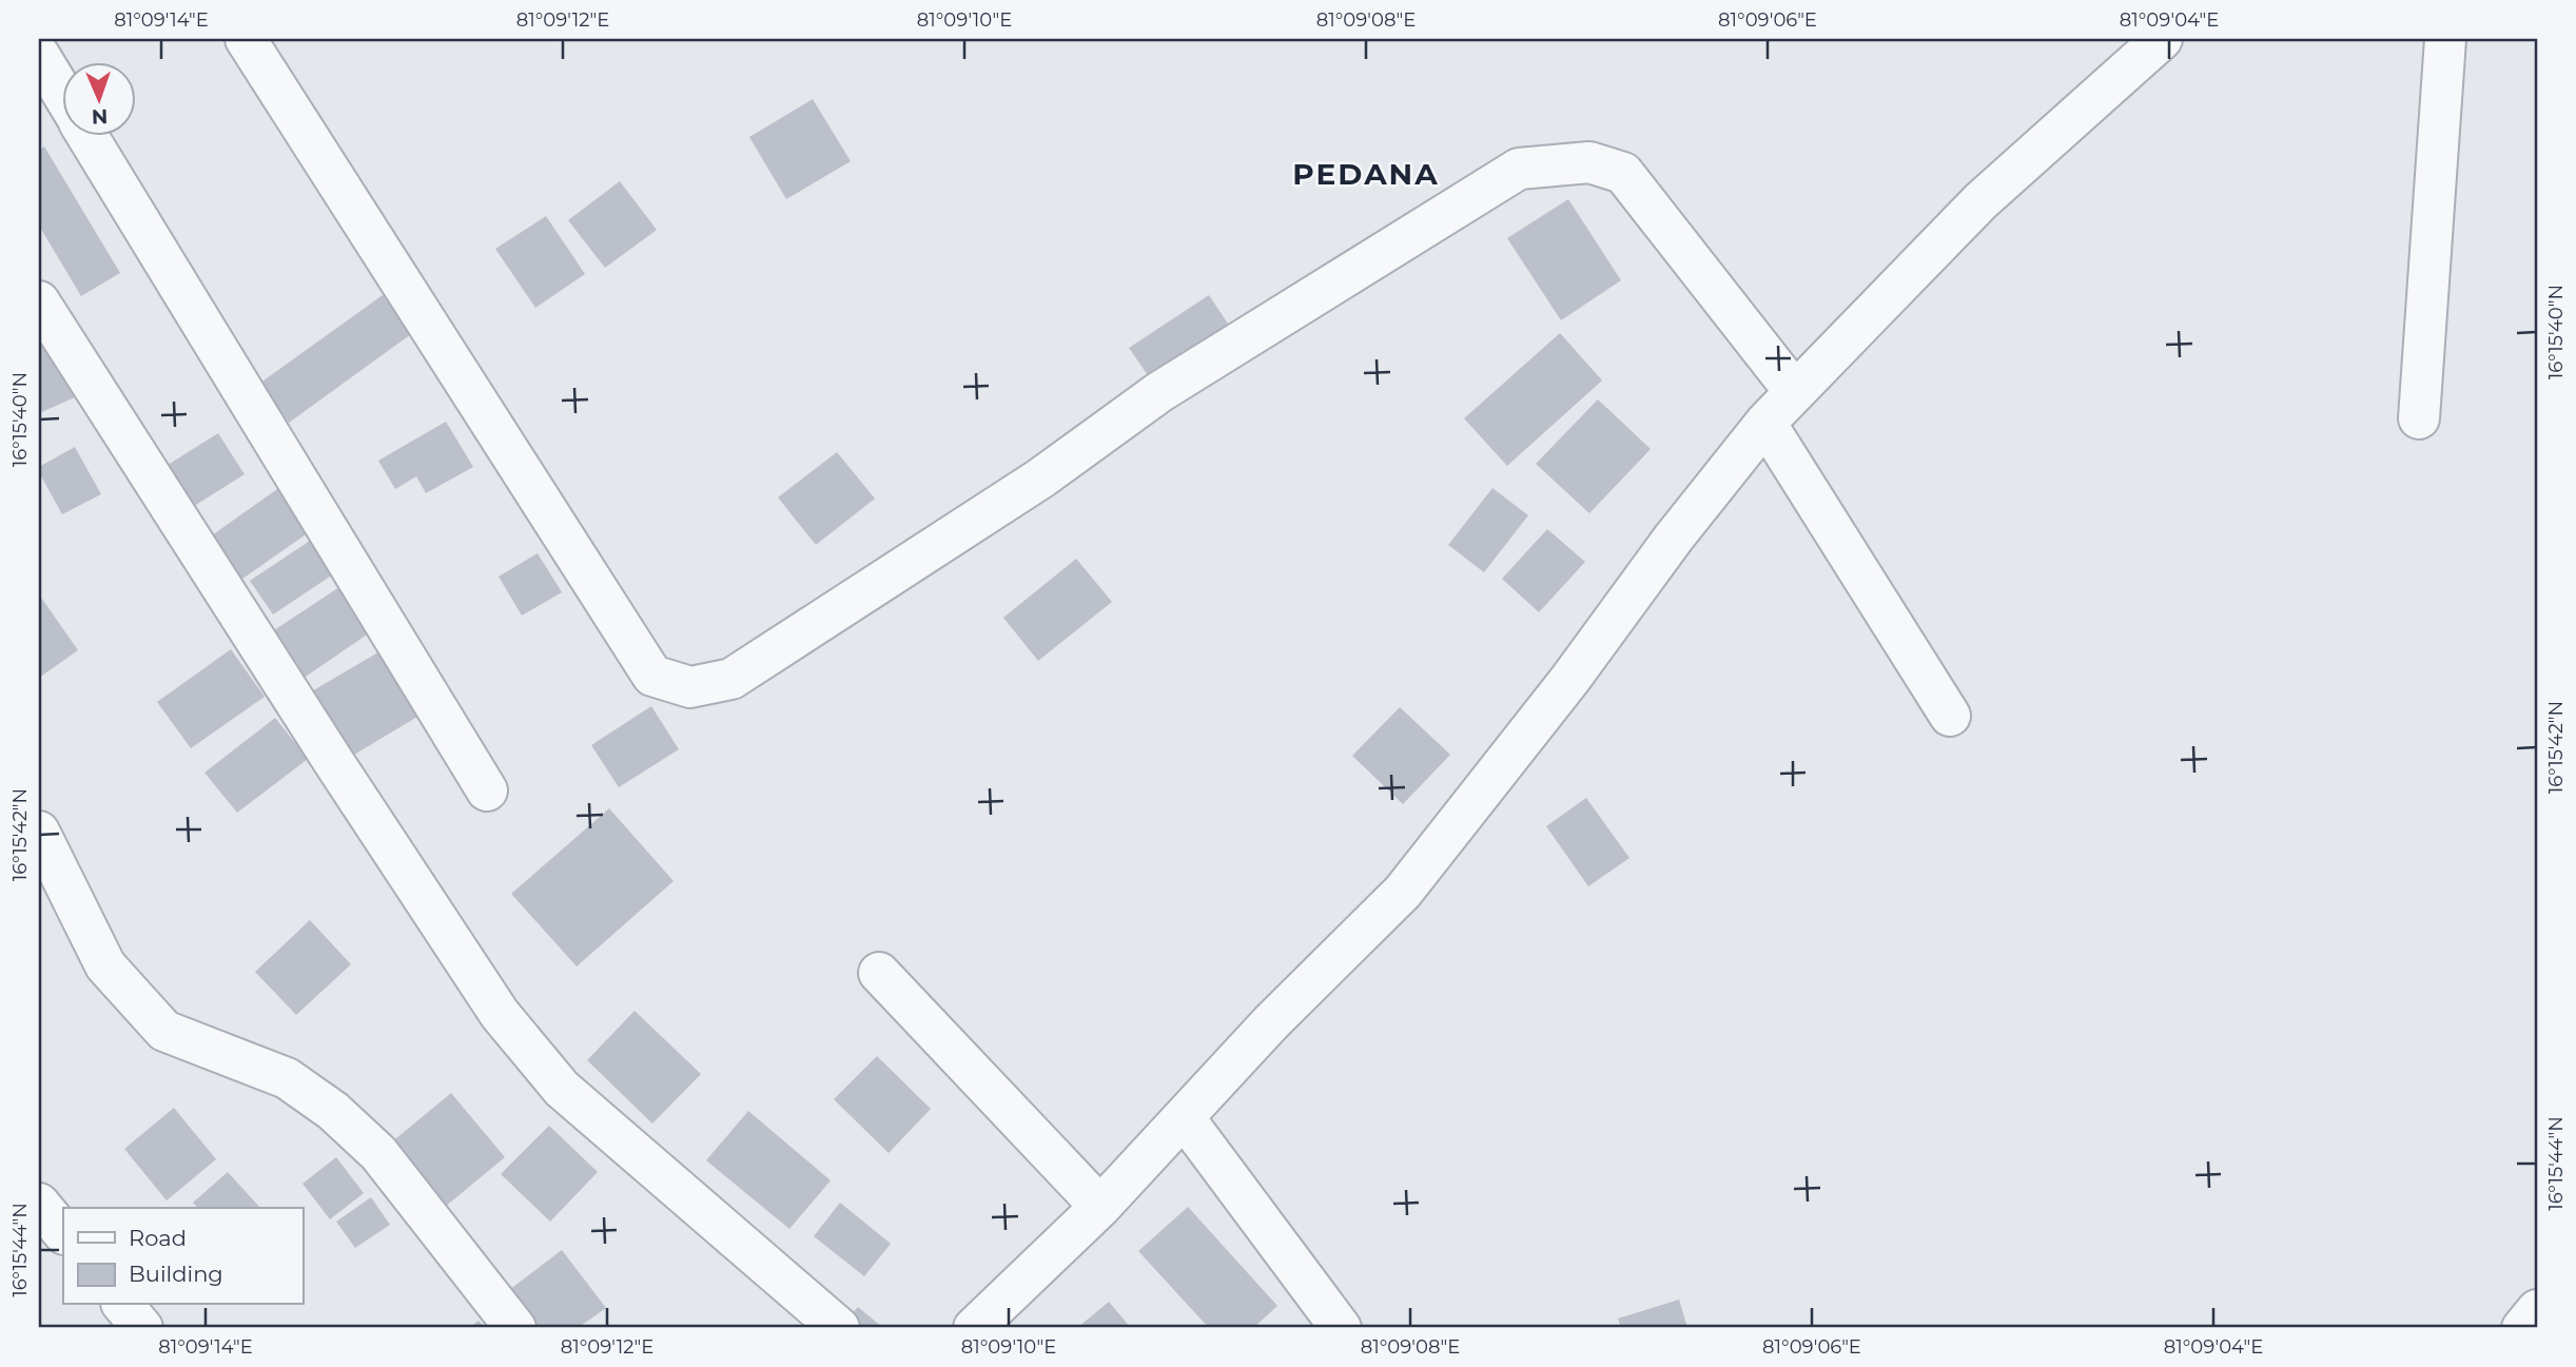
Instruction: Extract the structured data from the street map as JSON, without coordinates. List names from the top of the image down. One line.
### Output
{"districts":["PEDANA"],"legend":["Road","Building"],"north":"bottom","coordinates":["81°09'14\"E","81°09'12\"E","81°09'10\"E","81°09'08\"E","81°09'06\"E","81°09'04\"E","16°15'40\"N","16°15'42\"N","16°15'44\"N"]}
